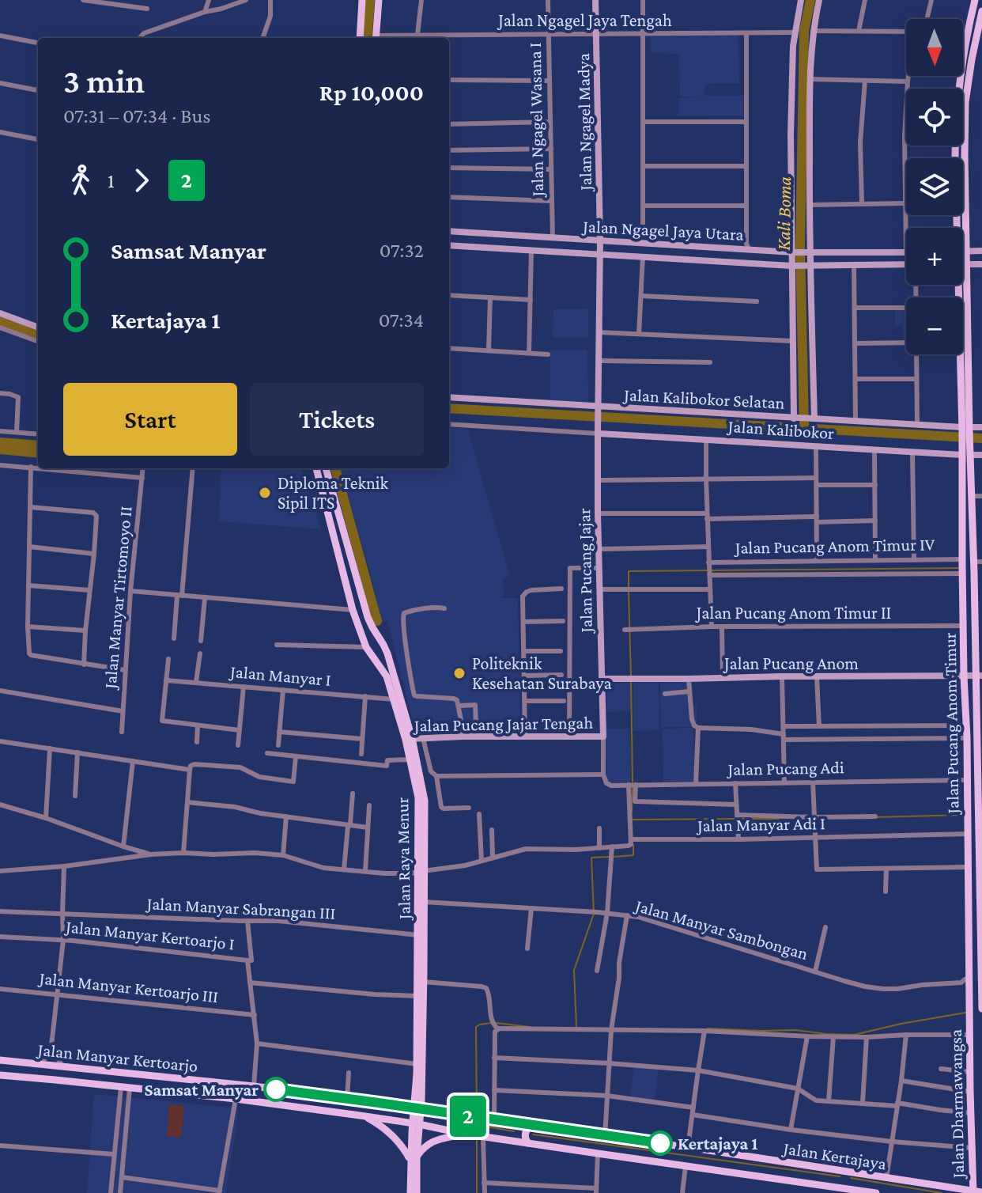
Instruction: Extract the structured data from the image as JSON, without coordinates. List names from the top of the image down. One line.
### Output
{"streets":{"main road":["Jalan Pucang Anom Timur","Jalan Raya Menur","Jalan Manyar Kertoarjo","Jalan Dharmawangsa","Jalan Kertajaya"],"street":["Jalan Ngagel Jaya Tengah","Jalan Ngagel Wasana I","Jalan Ngagel Madya","Jalan Ngagel Jaya Utara","Jalan Kalibokor Selatan","Jalan Kalibokor","Jalan Pucang Anom Timur IV","Jalan Pucang Jajar","Jalan Manyar Tirtomoyo II","Jalan Pucang Anom Timur II","Jalan Pucang Anom","Jalan Manyar I","Jalan Pucang Jajar Tengah","Jalan Pucang Adi","Jalan Manyar Adi I","Jalan Manyar Sabrangan III","Jalan Manyar Sambongan","Jalan Manyar Kertoarjo I","Jalan Manyar Kertoarjo III"]},"crossings":[["Jalan Ngagel Jaya Tengah","Jalan Ngagel Wasana I"],["Jalan Ngagel Jaya Tengah","Jalan Ngagel Madya"],["Jalan Ngagel Wasana I","Jalan Ngagel Jaya Utara"],["Jalan Ngagel Madya","Jalan Ngagel Jaya Utara"],["Jalan Ngagel Madya","Jalan Kalibokor Selatan"],["Jalan Ngagel Madya","Jalan Kalibokor"],["Jalan Ngagel Madya","Jalan Pucang Jajar"],["Jalan Kalibokor Selatan","Jalan Pucang Anom Timur"],["Jalan Kalibokor","Jalan Pucang Jajar"],["Jalan Kalibokor","Jalan Pucang Anom Timur"],["Jalan Pucang Anom Timur IV","Jalan Pucang Anom Timur"],["Jalan Pucang Jajar","Jalan Pucang Anom"],["Jalan Pucang Jajar","Jalan Pucang Jajar Tengah"],["Jalan Pucang Jajar","Jalan Pucang Adi"],["Jalan Pucang Anom Timur II","Jalan Pucang Anom Timur"],["Jalan Pucang Anom","Jalan Pucang Anom Timur"],["Jalan Manyar I","Jalan Raya Menur"],["Jalan Pucang Anom Timur","Jalan Pucang Adi"],["Jalan Pucang Anom Timur","Jalan Manyar Adi I"],["Jalan Pucang Anom Timur","Jalan Manyar Sambongan"],["Jalan Pucang Anom Timur","Jalan Dharmawangsa"],["Jalan Pucang Jajar Tengah","Jalan Raya Menur"],["Jalan Raya Menur","Jalan Manyar Sabrangan III"],["Jalan Raya Menur","Jalan Manyar Sambongan"],["Jalan Raya Menur","Jalan Manyar Kertoarjo"],["Jalan Raya Menur","Jalan Kertajaya"],["Jalan Manyar Kertoarjo I","Jalan Manyar Kertoarjo III"],["Jalan Manyar Kertoarjo I","Jalan Manyar Kertoarjo"],["Jalan Manyar Kertoarjo","Jalan Kertajaya"],["Jalan Dharmawangsa","Jalan Kertajaya"]],"water":["Kali Boma"],"places":["Diploma Teknik Sipil ITS","Politeknik Kesehatan Surabaya","Samsat Manyar","Kertajaya 1"],"lines":["bus line 2"],"north":"bottom","page":{"on_map":"2","map_buttons":["+","−"],"heading":["3 min","07:31 – 07:34 · Bus","Rp 10,000"],"legs":["1","2"],"list":[{"name":"Samsat Manyar","value":"07:32"},{"name":"Kertajaya 1","value":"07:34"}],"buttons":["Start","Tickets"]}}
